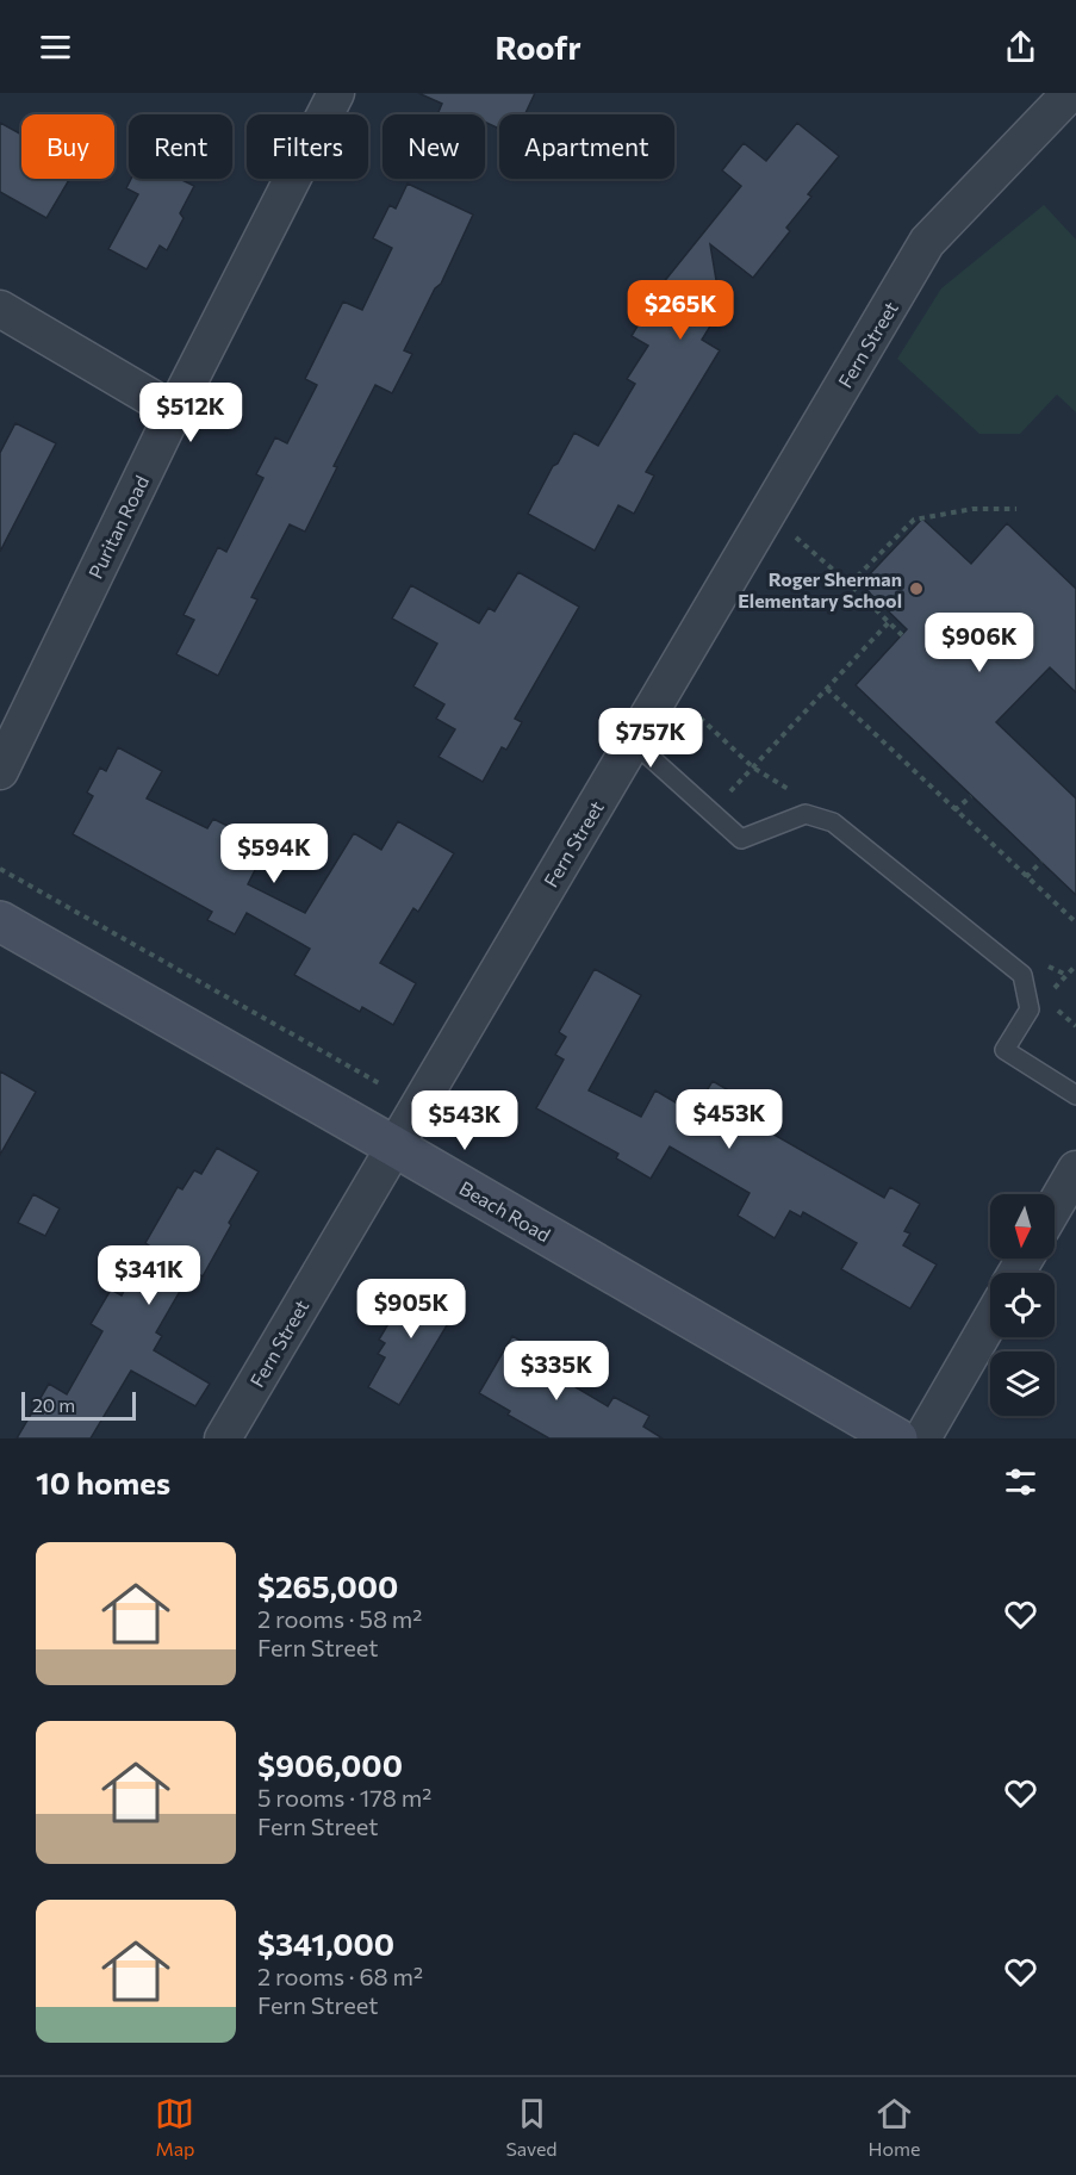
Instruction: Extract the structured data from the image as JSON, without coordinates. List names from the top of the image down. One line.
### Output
{"streets":{"street":["Fern Street","Puritan Road","Beach Road"]},"crossings":[["Fern Street","Beach Road"]],"places":["Roger Sherman Elementary School"],"scale_bar":"20 m","north":"bottom","page":{"header":"Roofr","chip":["Buy","Rent","Filters","New","Apartment"],"price":["$265K","$512K","$906K","$757K","$594K","$453K","$543K","$341K","$905K","$335K"],"scale":"20 m","heading":"10 homes","list":[{"name":"$265,000","note":"2 rooms · 58 m² · Fern Street"},{"name":"$906,000","note":"5 rooms · 178 m² · Fern Street"},{"name":"$341,000","note":"2 rooms · 68 m² · Fern Street"}],"tabs":["Map","Saved","Home"]}}
